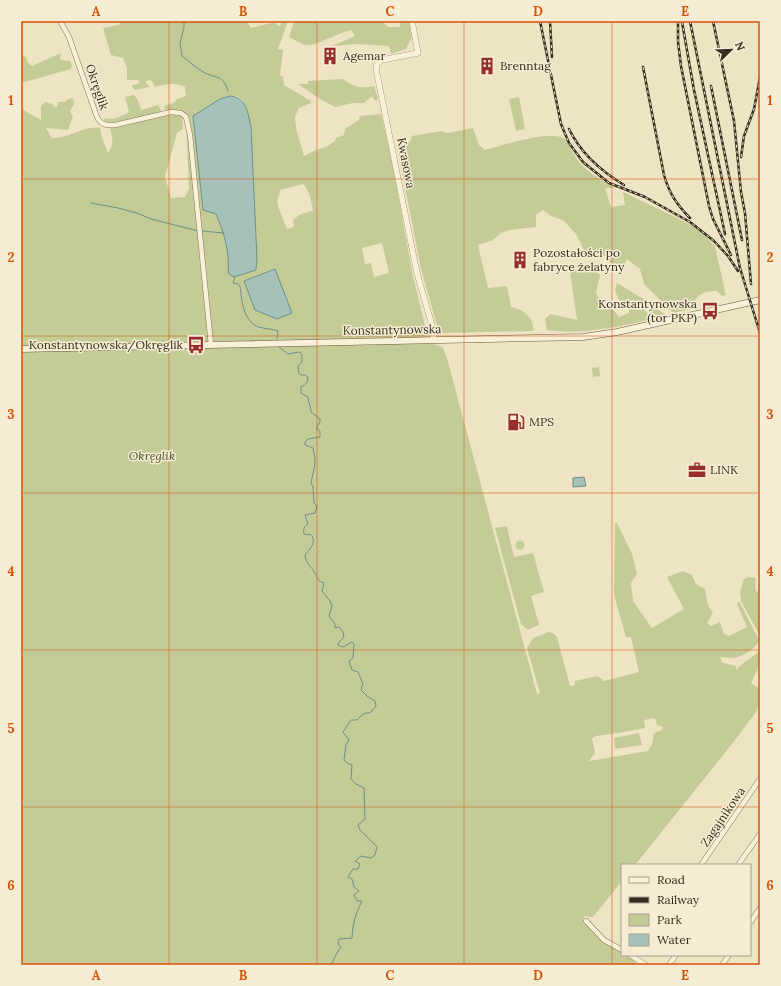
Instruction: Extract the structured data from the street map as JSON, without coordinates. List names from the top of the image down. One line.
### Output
{"streets":{"main road":["Konstantynowska"],"street":["Okręglik","Kwasowa","Zagajnikowa"]},"crossings":[["Okręglik","Konstantynowska"],["Kwasowa","Konstantynowska"]],"parks":["Okręglik"],"places":{"building":["Agemar","Brenntag","Pozostałości po fabryce żelatyny"],"bus stop":["Konstantynowska (tor PKP)","Konstantynowska/Okręglik"],"fuel station":["MPS"],"office":["LINK"]},"legend":["Road","Railway","Park","Water"],"north":"top right","grid":{"columns":["A","B","C","D","E"],"rows":["1","2","3","4","5","6"]}}
